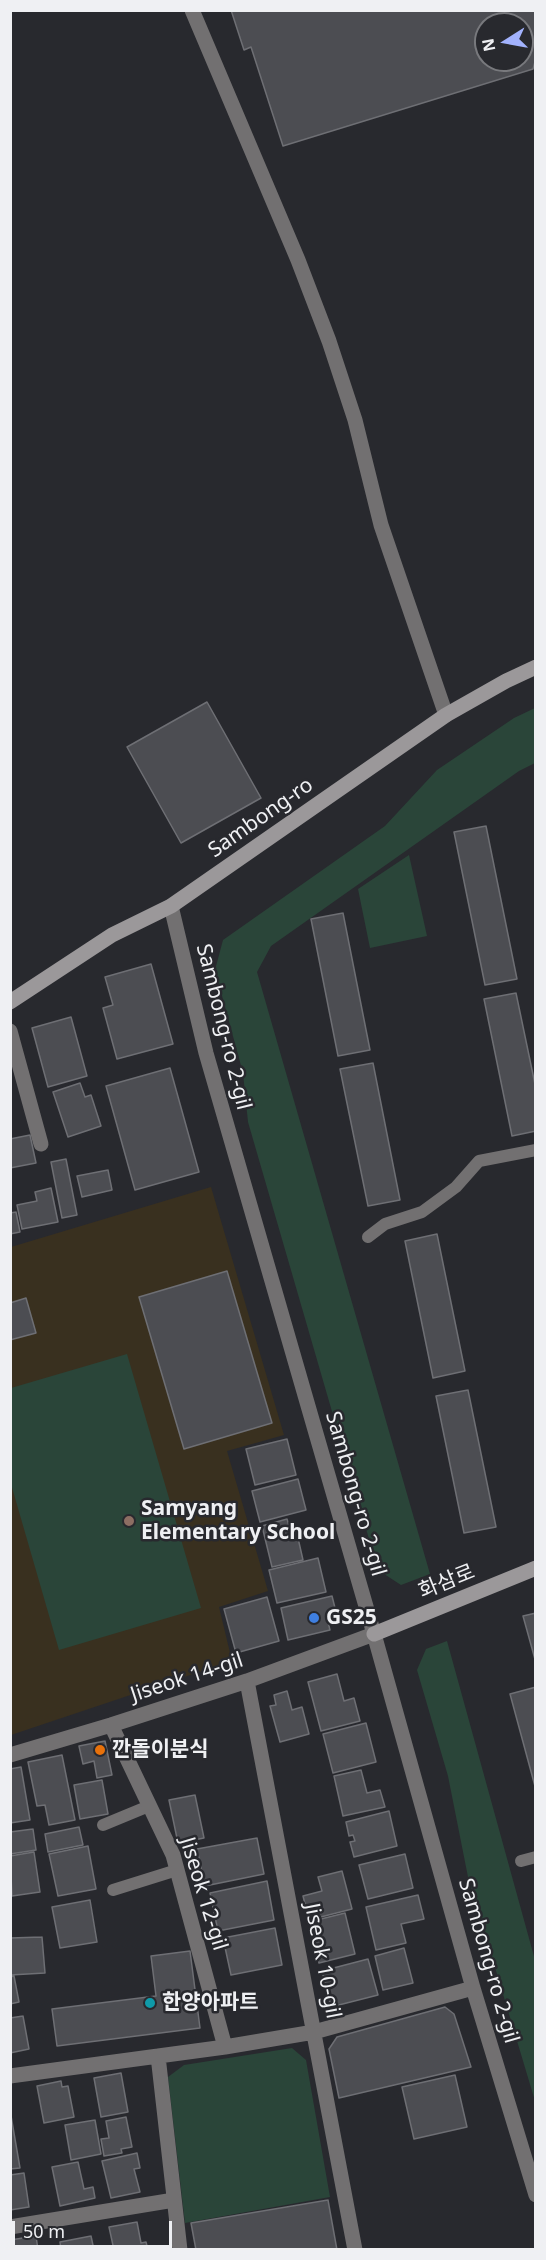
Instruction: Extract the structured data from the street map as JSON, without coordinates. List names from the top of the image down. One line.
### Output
{"streets":{"street":["Sambong-ro","Sambong-ro 2-gil","화삼로","Jiseok 14-gil","Jiseok 12-gil","Jiseok 10-gil"]},"crossings":[["Sambong-ro","Sambong-ro 2-gil"],["Sambong-ro 2-gil","화삼로"],["Sambong-ro 2-gil","Jiseok 14-gil"],["화삼로","Jiseok 14-gil"],["Jiseok 14-gil","Jiseok 12-gil"],["Jiseok 14-gil","Jiseok 10-gil"]],"places":["Samyang Elementary School","GS25","깐돌이분식","한양아파트"],"scale_bar":"50 m","north":"left"}
